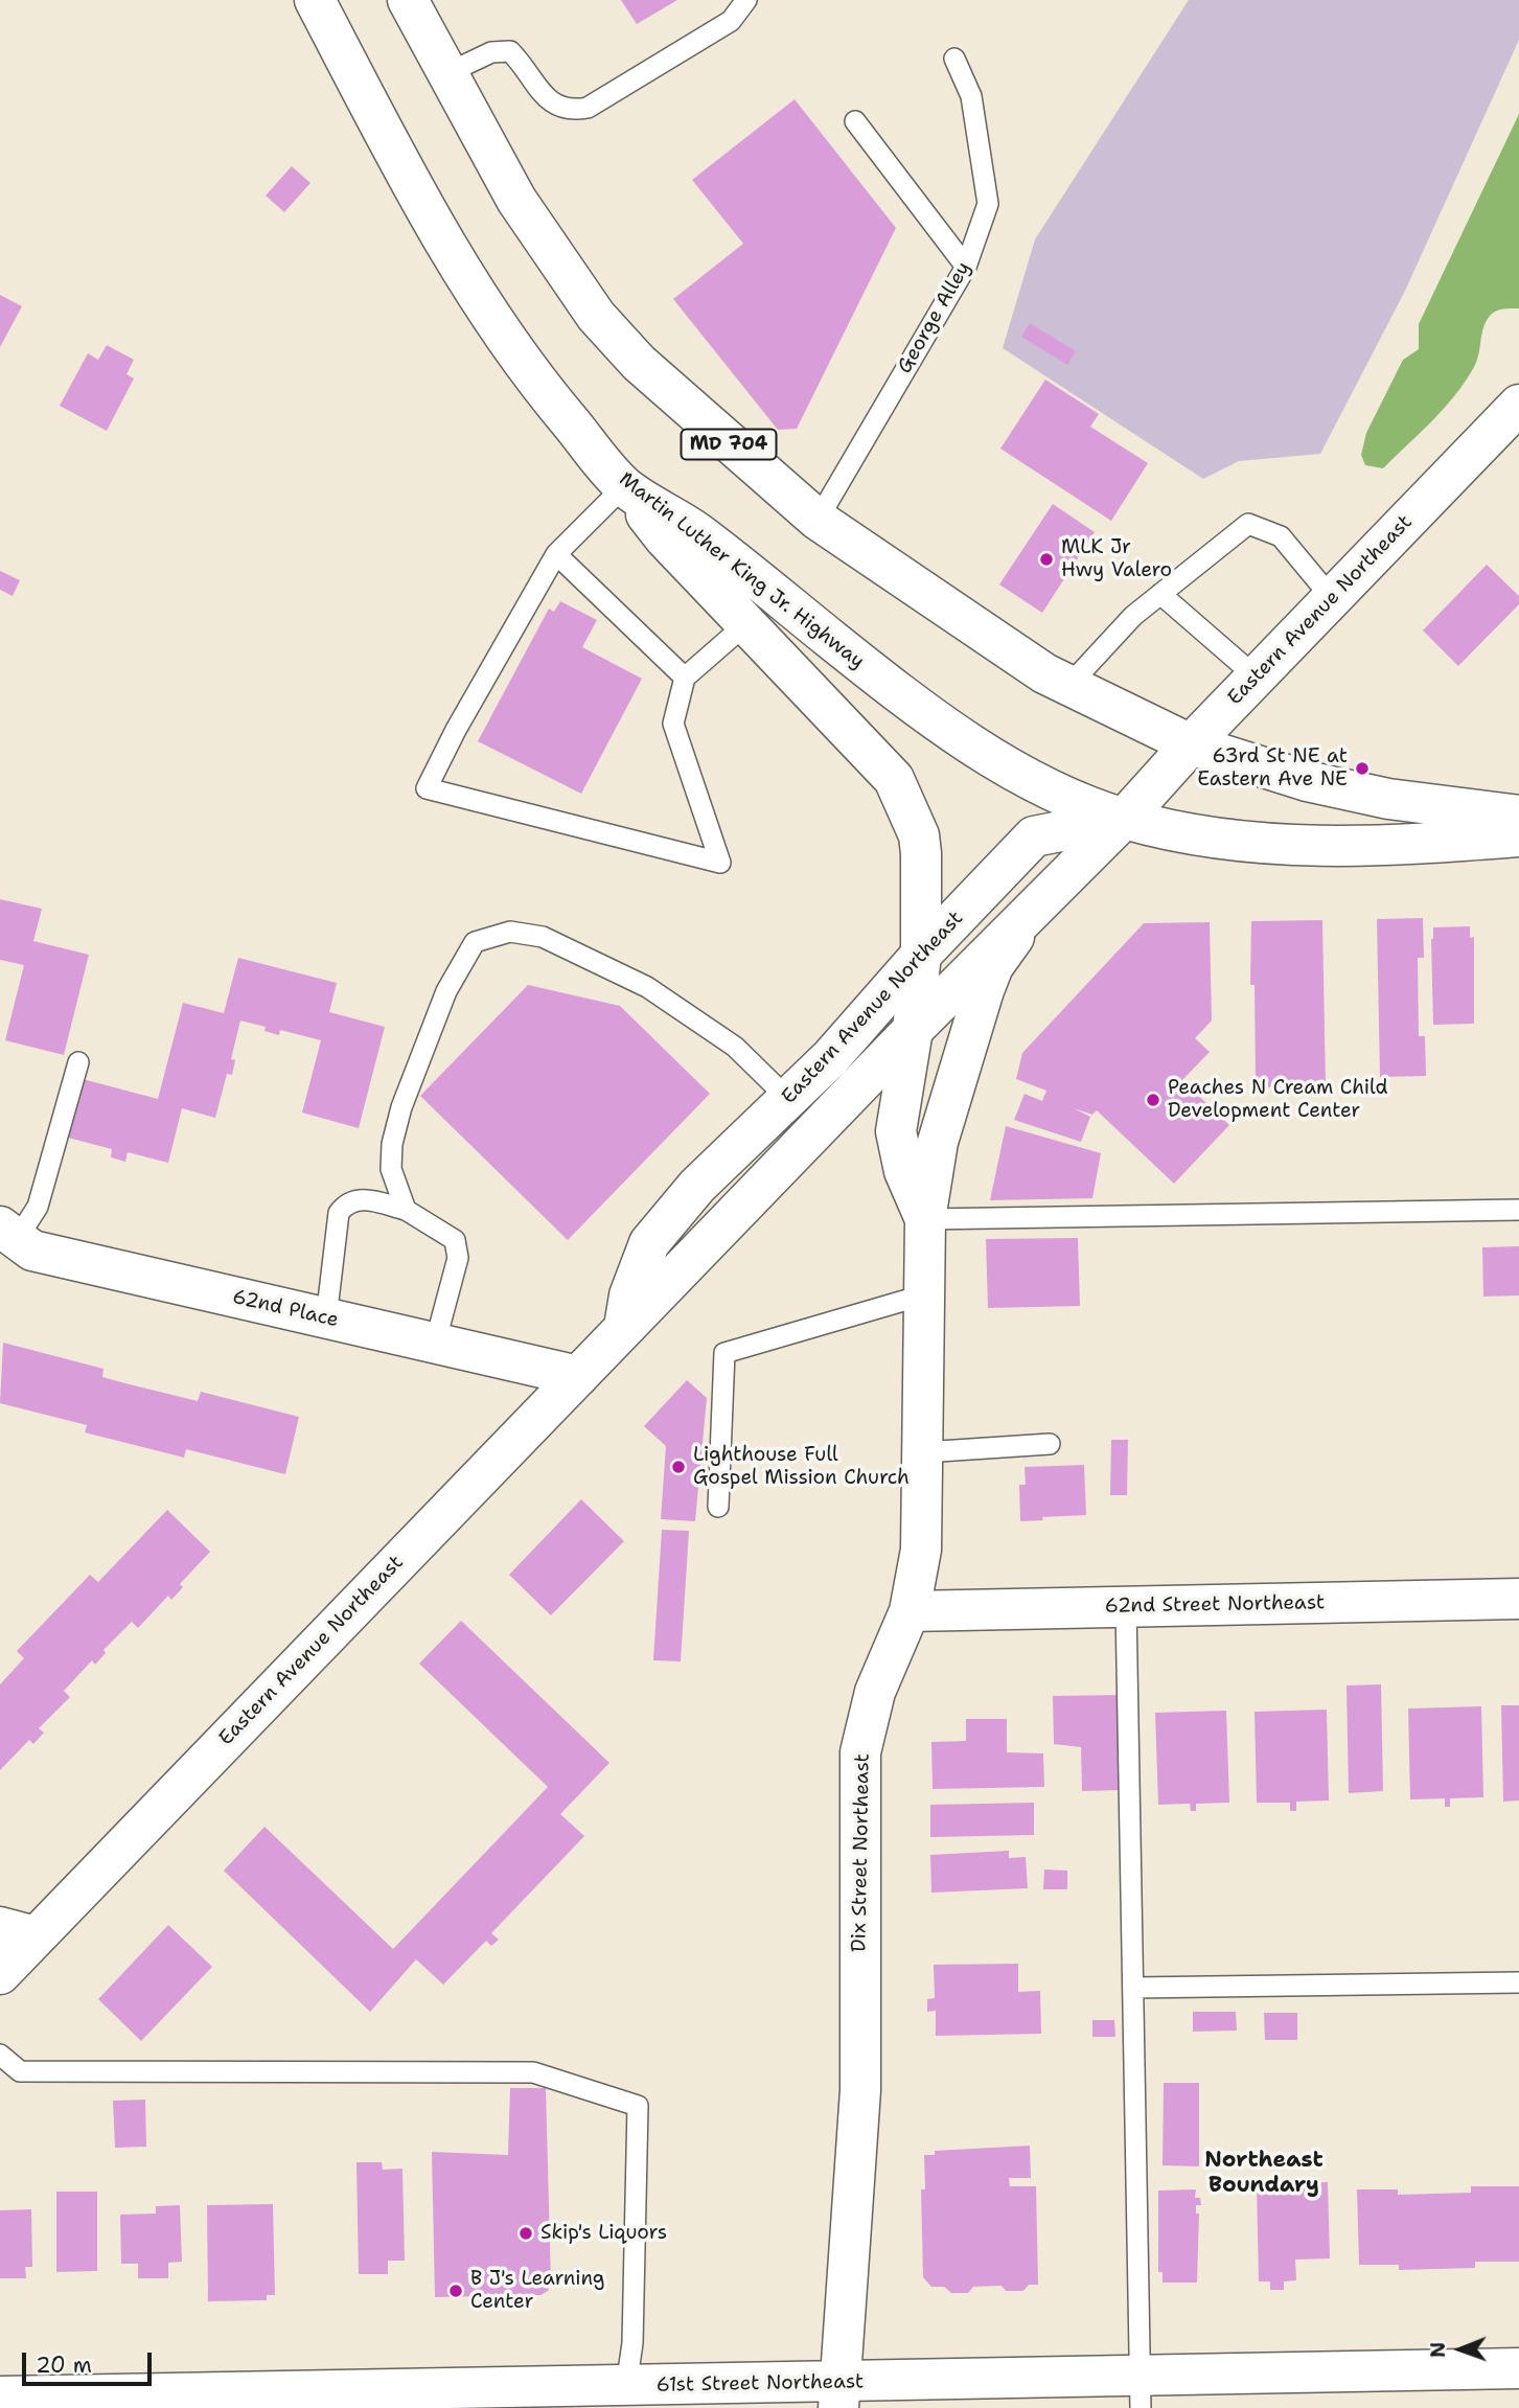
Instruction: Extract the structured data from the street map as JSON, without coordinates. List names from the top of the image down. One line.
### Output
{"streets":{"main road":["MD 704","Martin Luther King Jr. Highway","Eastern Avenue Northeast","62nd Place","62nd Street Northeast","Dix Street Northeast","61st Street Northeast"],"lane":["George Alley"]},"crossings":[["George Alley","MD 704"],["MD 704","Eastern Avenue Northeast"],["Martin Luther King Jr. Highway","Eastern Avenue Northeast"],["Martin Luther King Jr. Highway","Dix Street Northeast"],["Eastern Avenue Northeast","62nd Place"],["Eastern Avenue Northeast","Dix Street Northeast"],["62nd Street Northeast","Dix Street Northeast"],["Dix Street Northeast","61st Street Northeast"]],"districts":["Northeast Boundary"],"places":["MLK Jr Hwy Valero","63rd St NE at Eastern Ave NE","Peaches N Cream Child Development Center","Lighthouse Full Gospel Mission Church","Skip's Liquors","B J's Learning Center"],"scale_bar":"20 m","north":"left"}
